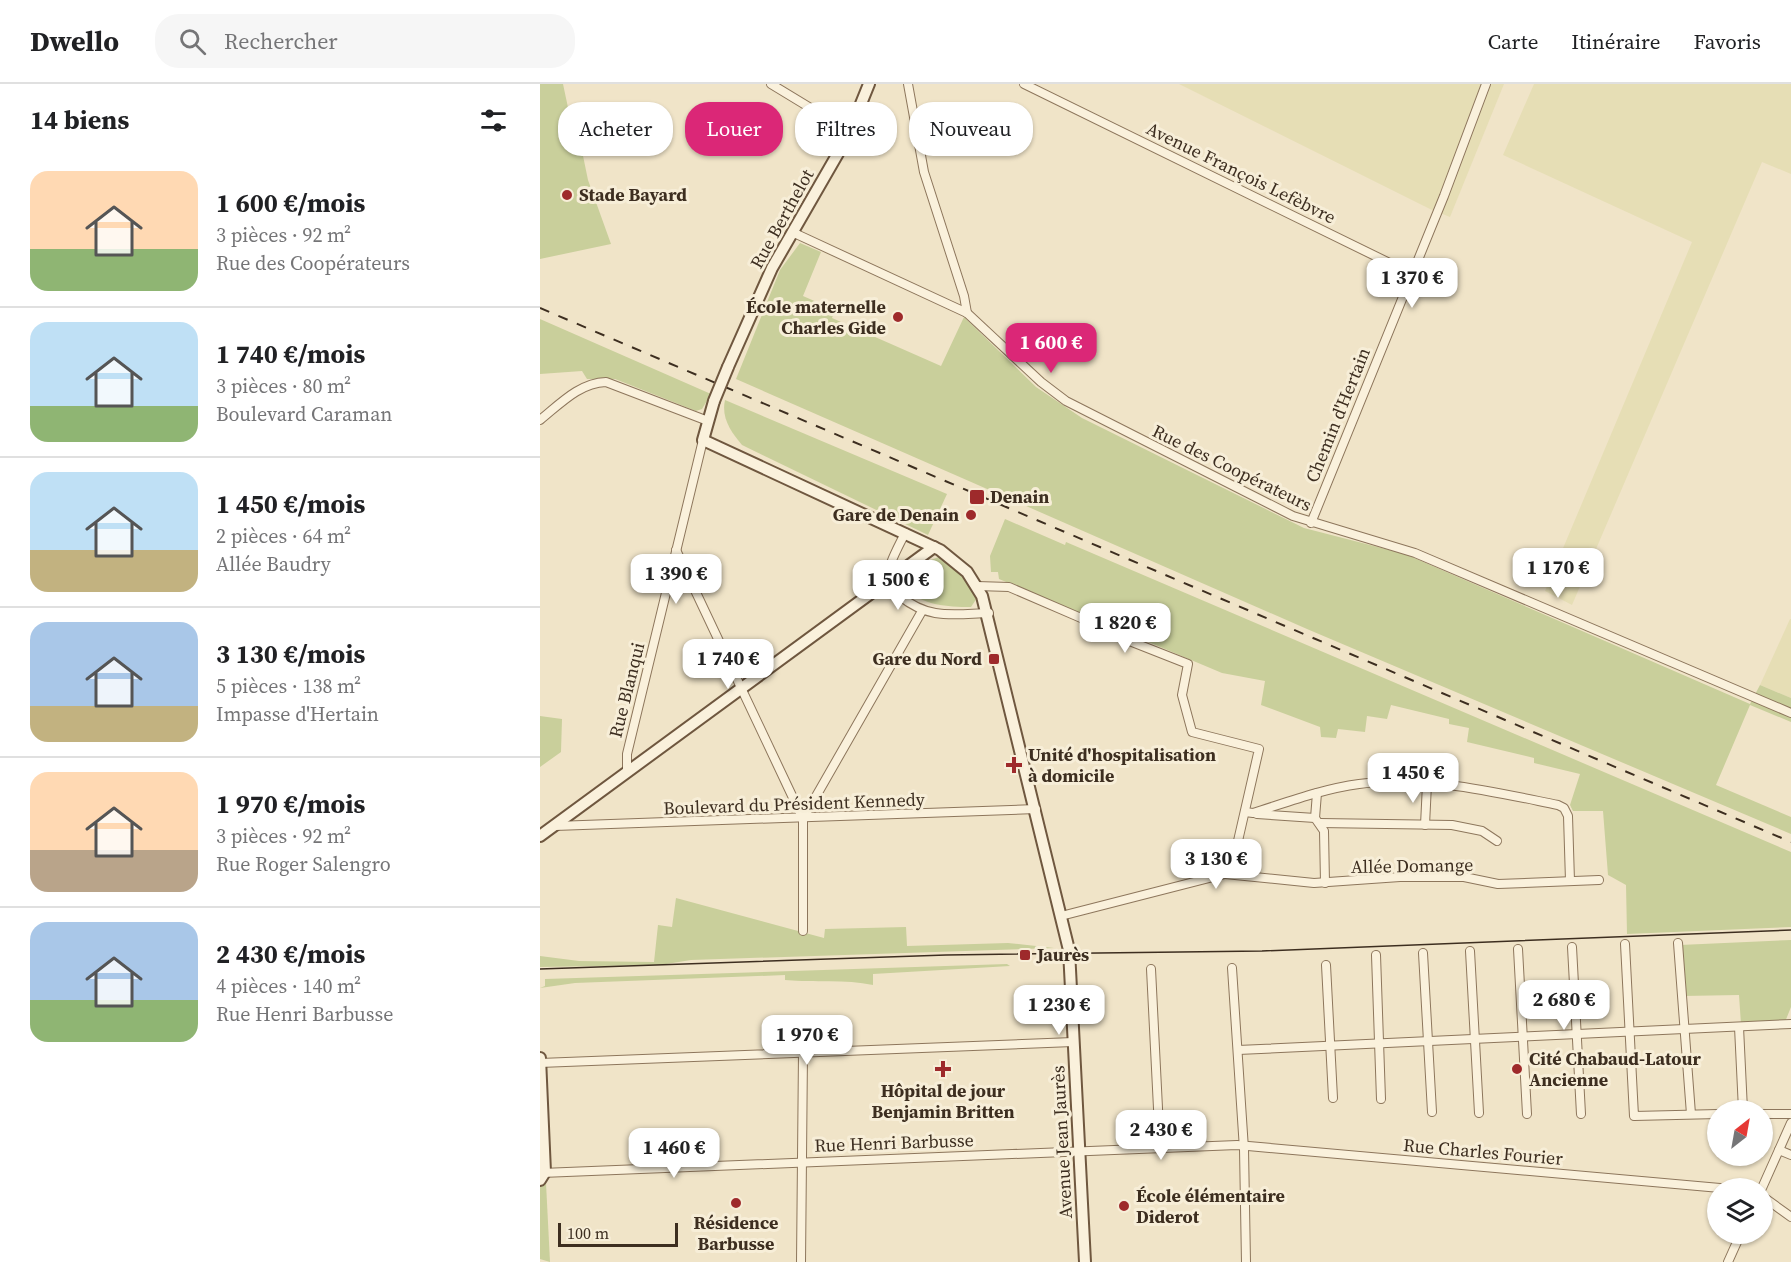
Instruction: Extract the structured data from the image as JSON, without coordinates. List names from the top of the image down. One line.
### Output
{"streets":{"street":["Avenue François Lefèbvre","Rue Berthelot","Chemin d'Hertain","Rue des Coopérateurs","Rue Blanqui","Boulevard du Président Kennedy","Allée Domange","Avenue Jean Jaurès","Rue Henri Barbusse","Rue Charles Fourier"]},"crossings":[["Avenue François Lefèbvre","Chemin d'Hertain"],["Rue Berthelot","Rue des Coopérateurs"],["Rue Berthelot","Rue Blanqui"],["Rue Berthelot","Avenue Jean Jaurès"],["Chemin d'Hertain","Rue des Coopérateurs"],["Rue Blanqui","Avenue Jean Jaurès"],["Boulevard du Président Kennedy","Avenue Jean Jaurès"],["Allée Domange","Avenue Jean Jaurès"],["Avenue Jean Jaurès","Rue Henri Barbusse"],["Rue Henri Barbusse","Rue Charles Fourier"]],"places":{"other":["Stade Bayard","École maternelle Charles Gide","Gare de Denain","Cité Chabaud-Latour Ancienne","Résidence Barbusse","École élémentaire Diderot"],"transit":["Denain","Gare du Nord","Jaurès"],"health":["Unité d'hospitalisation à domicile","Hôpital de jour Benjamin Britten"]},"scale_bar":"100 m","north":"top right","page":{"header":"Dwello","search":"Rechercher","nav":["Carte","Itinéraire","Favoris"],"heading":"14 biens","chip":["Acheter","Louer","Filtres","Nouveau"],"list":[{"name":"1 600 €/mois","note":"3 pièces · 92 m² · Rue des Coopérateurs"},{"name":"1 740 €/mois","note":"3 pièces · 80 m² · Boulevard Caraman"},{"name":"1 450 €/mois","note":"2 pièces · 64 m² · Allée Baudry"},{"name":"3 130 €/mois","note":"5 pièces · 138 m² · Impasse d'Hertain"},{"name":"1 970 €/mois","note":"3 pièces · 92 m² · Rue Roger Salengro"},{"name":"2 430 €/mois","note":"4 pièces · 140 m² · Rue Henri Barbusse"}],"price":["1 370 €","1 600 €","1 170 €","1 390 €","1 500 €","1 820 €","1 740 €","1 450 €","3 130 €","2 680 €","1 230 €","1 970 €","2 430 €","1 460 €"],"scale":"100 m"}}
